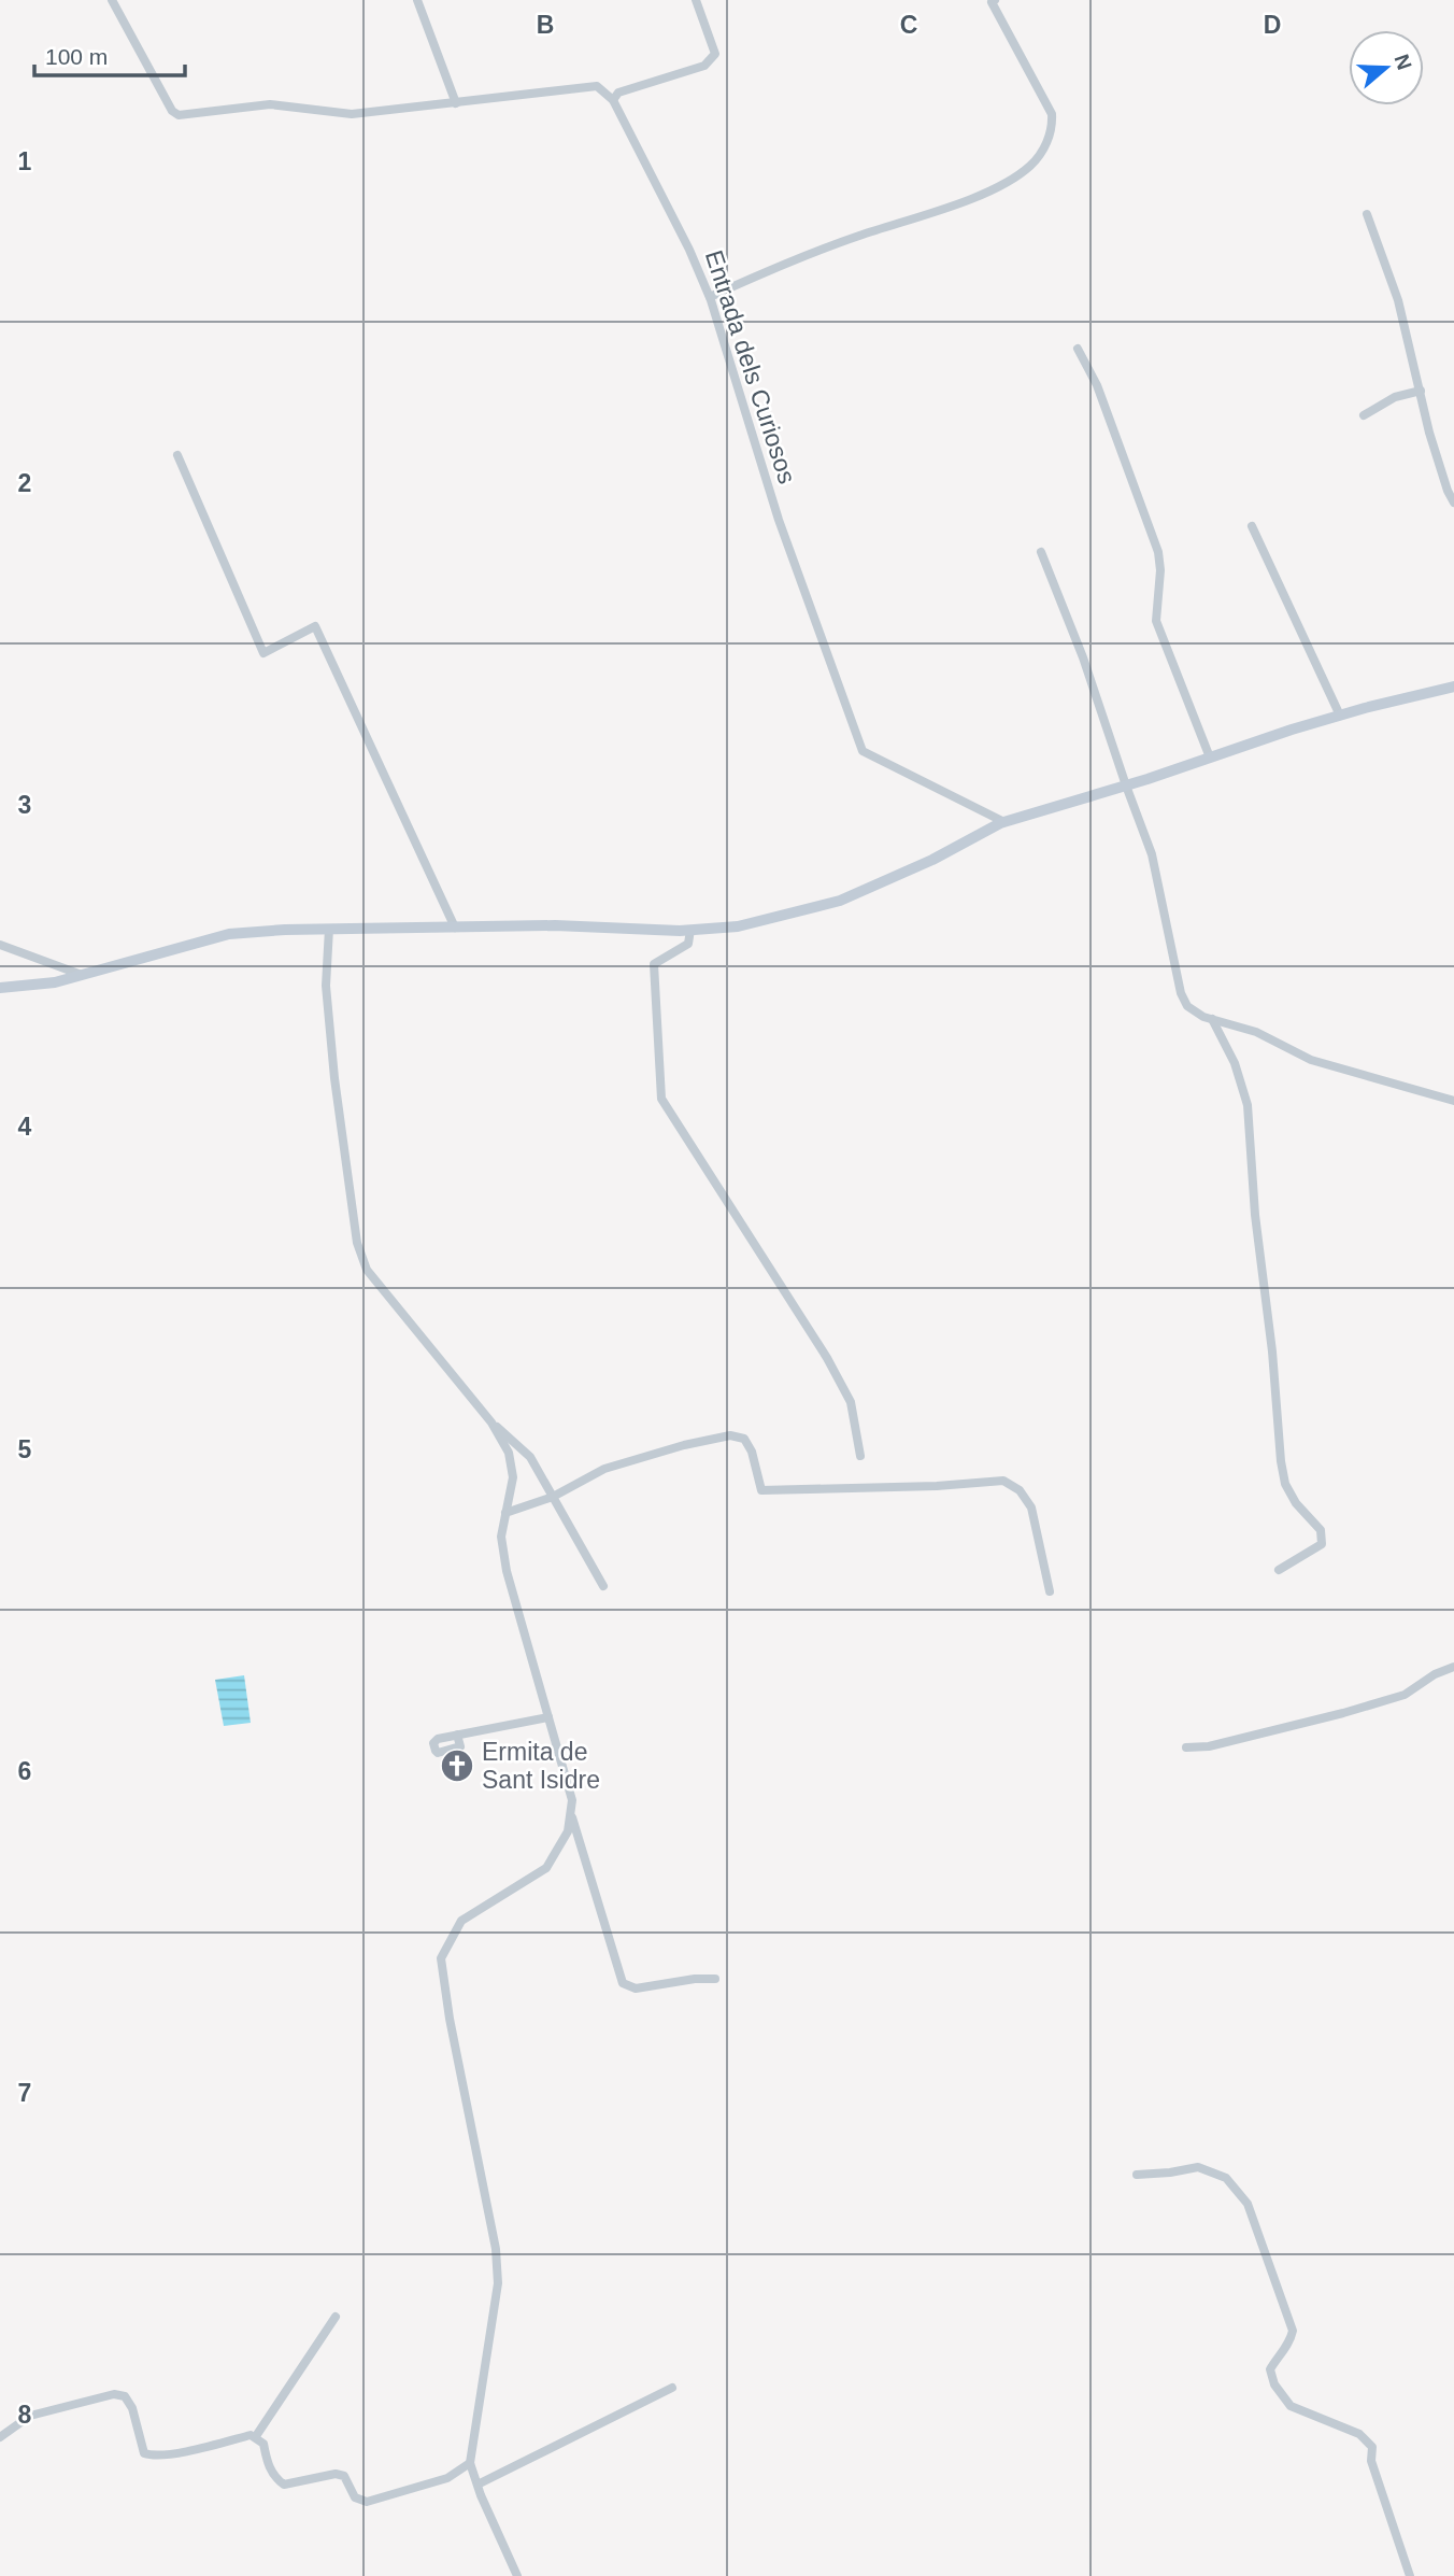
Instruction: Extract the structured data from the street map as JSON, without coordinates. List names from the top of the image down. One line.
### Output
{"streets":{"street":["Entrada dels Curiosos"]},"places":{"church":["Ermita de Sant Isidre"]},"scale_bar":"100 m","north":"right","grid":{"columns":["B","C","D"],"rows":["1","2","3","4","5","6","7","8"]}}
